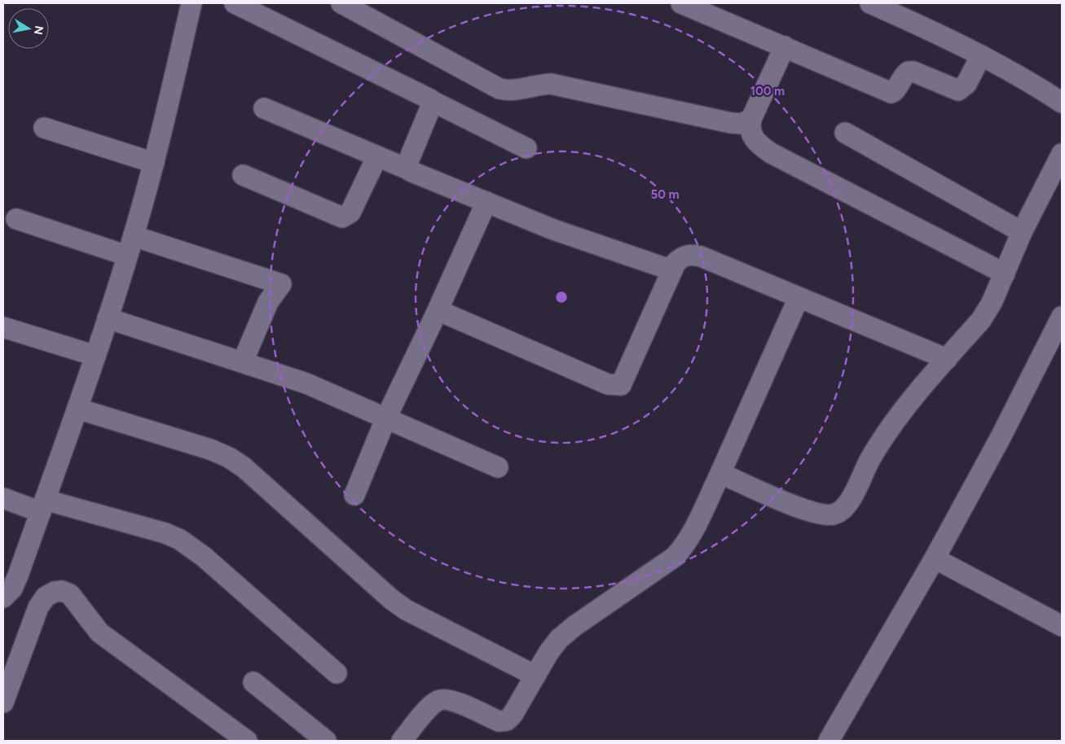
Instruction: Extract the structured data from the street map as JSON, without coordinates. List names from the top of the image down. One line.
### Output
{"north":"right","rings":["100 m","50 m"]}
